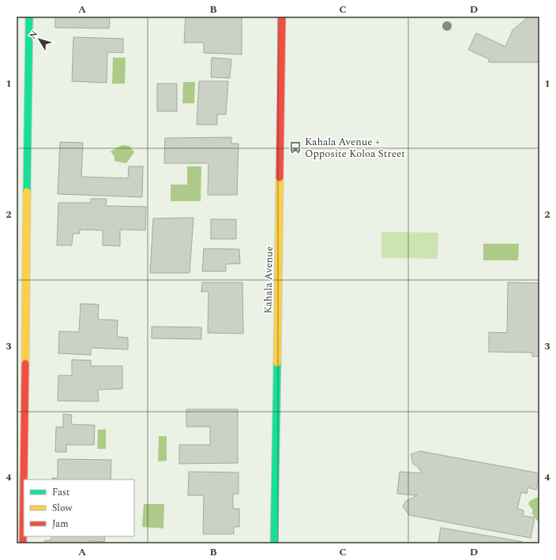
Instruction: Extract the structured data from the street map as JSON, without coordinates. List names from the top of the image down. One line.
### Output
{"streets":{"street":["Kahala Avenue"]},"places":{"bus stop":["Kahala Avenue + Opposite Koloa Street"]},"legend":["Fast","Slow","Jam"],"north":"top left","grid":{"columns":["A","B","C","D"],"rows":["1","2","3","4"]}}
